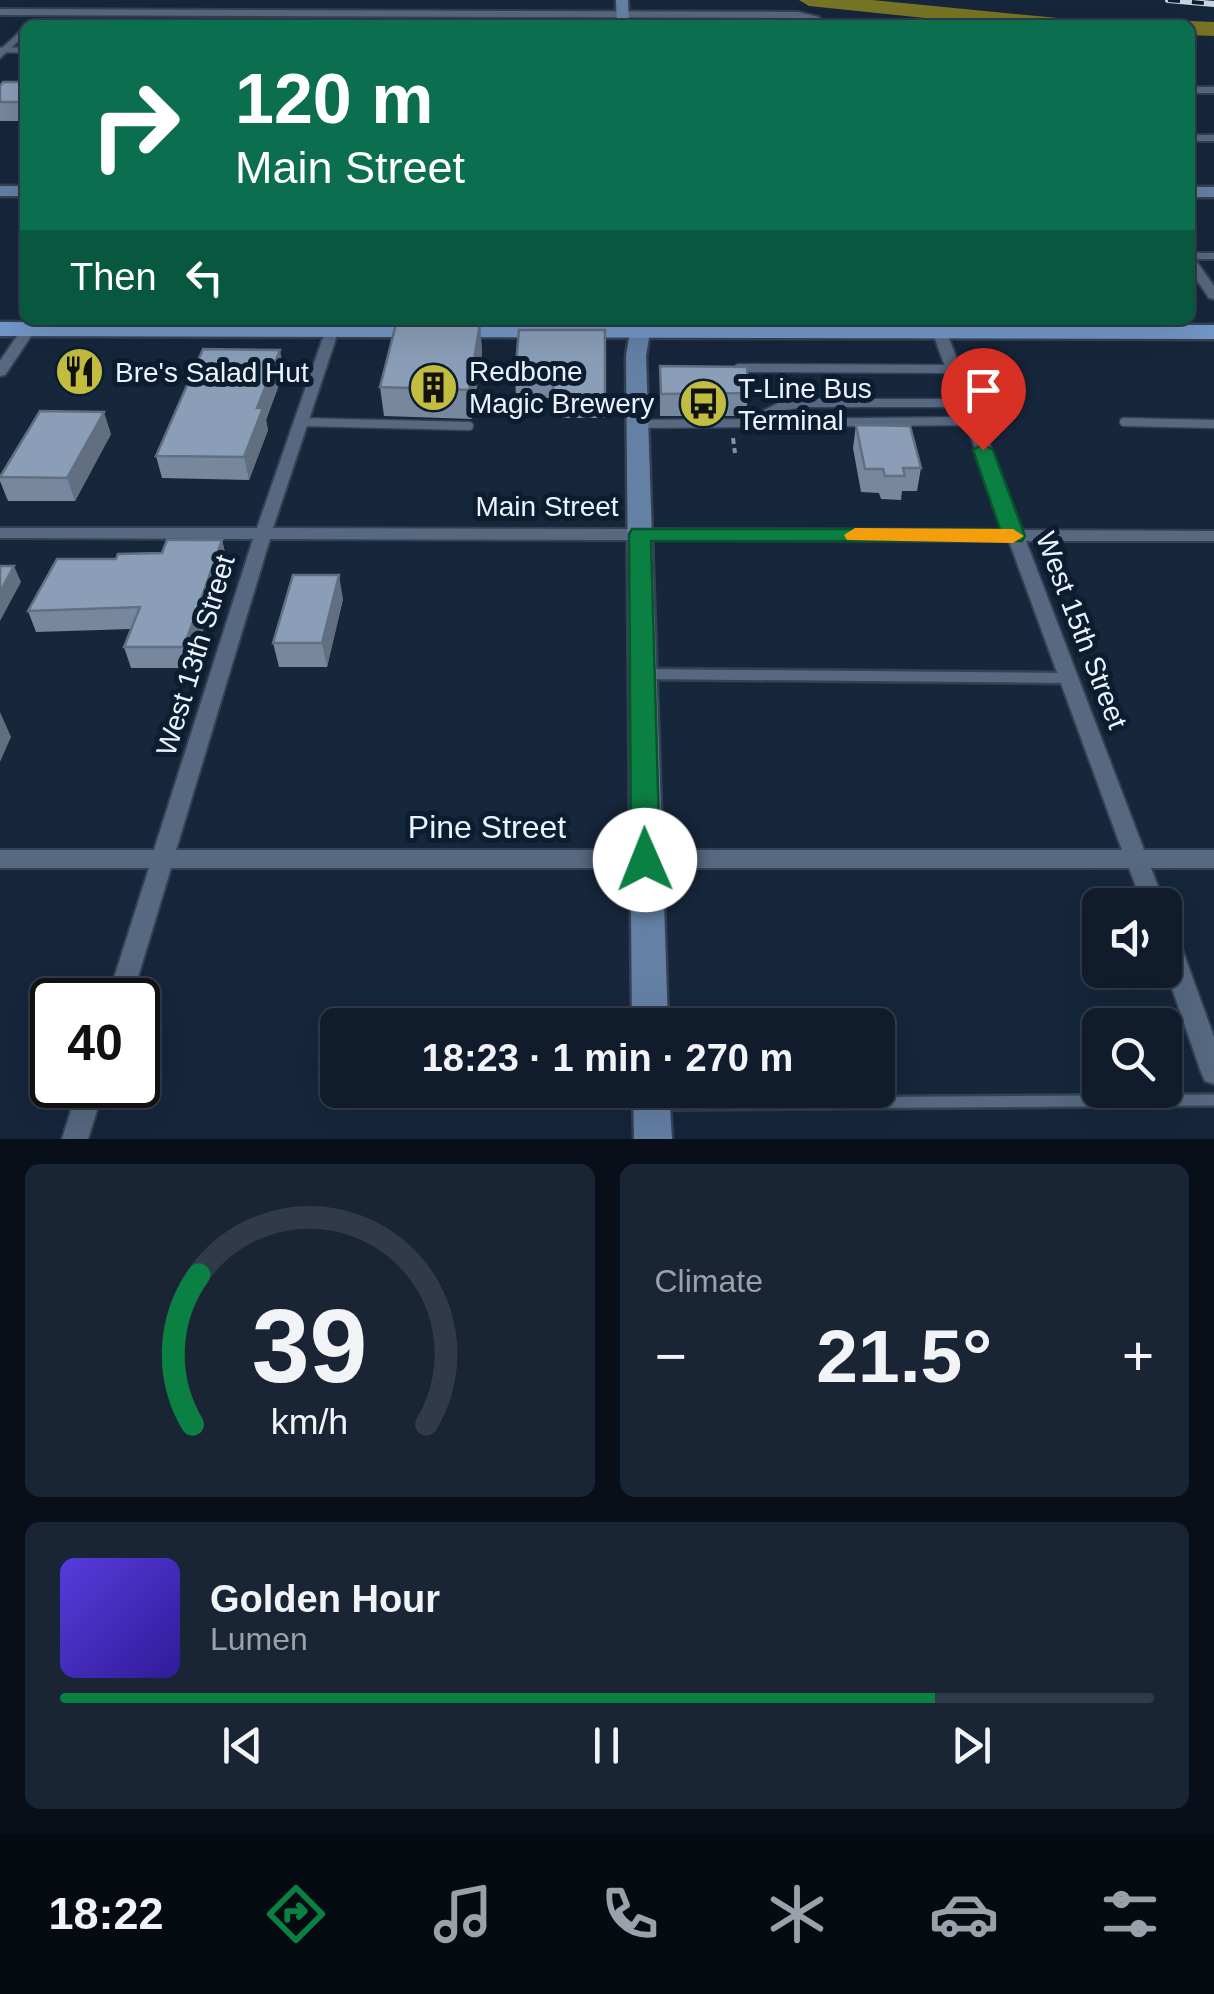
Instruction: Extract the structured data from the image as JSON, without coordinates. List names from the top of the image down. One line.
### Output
{"streets":{"street":["Main Street","West 15th Street","West 13th Street","Pine Street"]},"crossings":[["Main Street","West 15th Street"],["Main Street","West 13th Street"],["West 15th Street","Pine Street"],["West 13th Street","Pine Street"]],"places":{"restaurant":["Bre's Salad Hut"],"building":["Redbone Magic Brewery"],"bus stop":["T-Line Bus Terminal"]},"page":{"turn":["120 m","Main Street"],"then":"Then","limit":"40","trip":"18:23 · 1 min · 270 m","tile":"Climate","heat":["−","21.5°","+"],"song":["Golden Hour","Lumen"],"tabs":"18:22","gauge":["39","km/h"]}}
